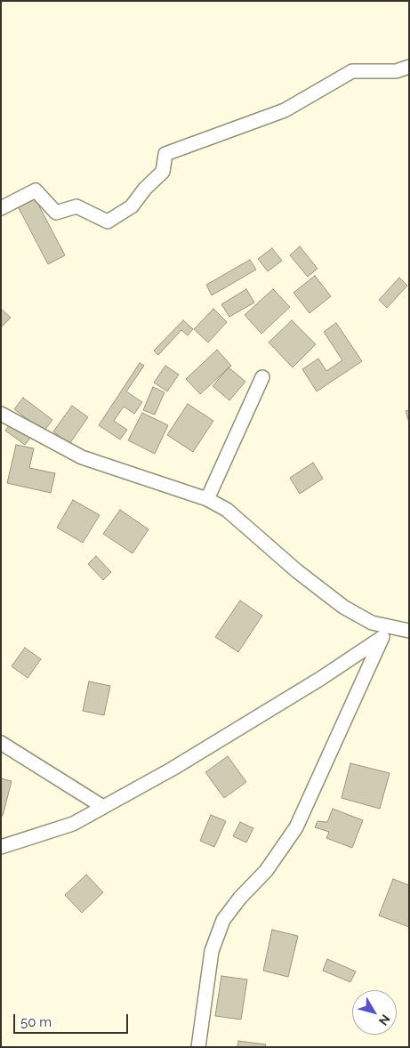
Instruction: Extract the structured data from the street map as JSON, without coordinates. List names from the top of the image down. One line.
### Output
{"scale_bar":"50 m","north":"bottom right"}
